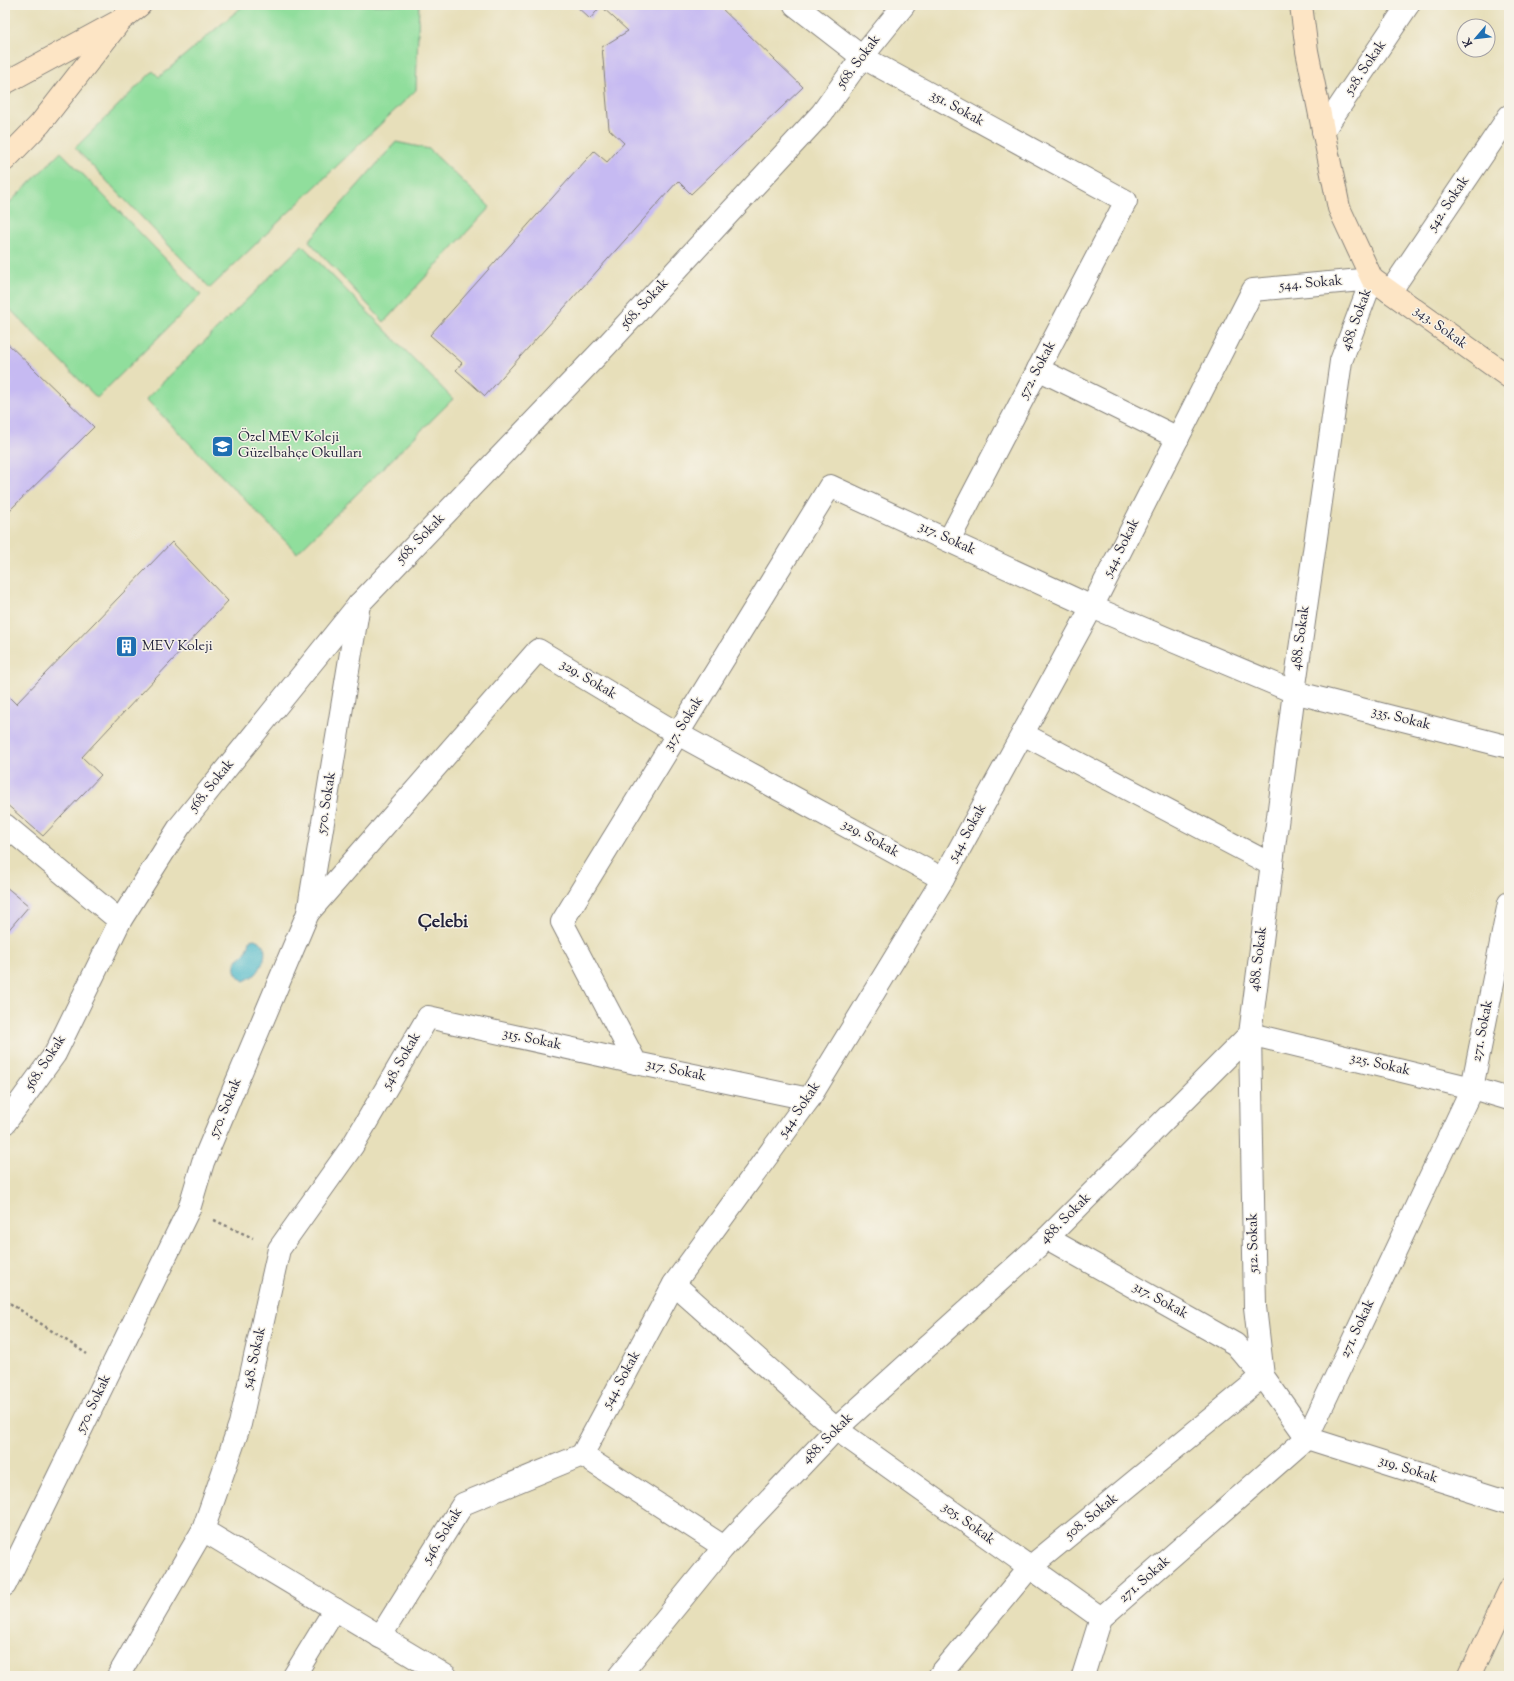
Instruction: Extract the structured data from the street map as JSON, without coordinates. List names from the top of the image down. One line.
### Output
{"streets":{"main road":["488. Sokak","343. Sokak"],"street":["568. Sokak","528. Sokak","351. Sokak","542. Sokak","544. Sokak","572. Sokak","317. Sokak","329. Sokak","335. Sokak","570. Sokak","271. Sokak","315. Sokak","548. Sokak","325. Sokak","512. Sokak","319. Sokak","508. Sokak","305. Sokak","546. Sokak"]},"crossings":[["568. Sokak","351. Sokak"],["568. Sokak","570. Sokak"],["528. Sokak","488. Sokak"],["351. Sokak","572. Sokak"],["542. Sokak","343. Sokak"],["544. Sokak","488. Sokak"],["544. Sokak","343. Sokak"],["544. Sokak","317. Sokak"],["544. Sokak","329. Sokak"],["544. Sokak","305. Sokak"],["544. Sokak","546. Sokak"],["488. Sokak","343. Sokak"],["488. Sokak","317. Sokak"],["488. Sokak","335. Sokak"],["488. Sokak","325. Sokak"],["488. Sokak","512. Sokak"],["488. Sokak","305. Sokak"],["572. Sokak","317. Sokak"],["317. Sokak","329. Sokak"],["317. Sokak","335. Sokak"],["317. Sokak","315. Sokak"],["317. Sokak","512. Sokak"],["317. Sokak","508. Sokak"],["329. Sokak","570. Sokak"],["271. Sokak","325. Sokak"],["271. Sokak","512. Sokak"],["271. Sokak","319. Sokak"],["271. Sokak","305. Sokak"],["315. Sokak","548. Sokak"],["325. Sokak","512. Sokak"],["512. Sokak","319. Sokak"],["512. Sokak","508. Sokak"],["508. Sokak","305. Sokak"]],"districts":["Çelebi"],"places":{"school or university":["Özel MEV Koleji Güzelbahçe Okulları"],"building":["MEV Koleji"]},"north":"bottom left"}
